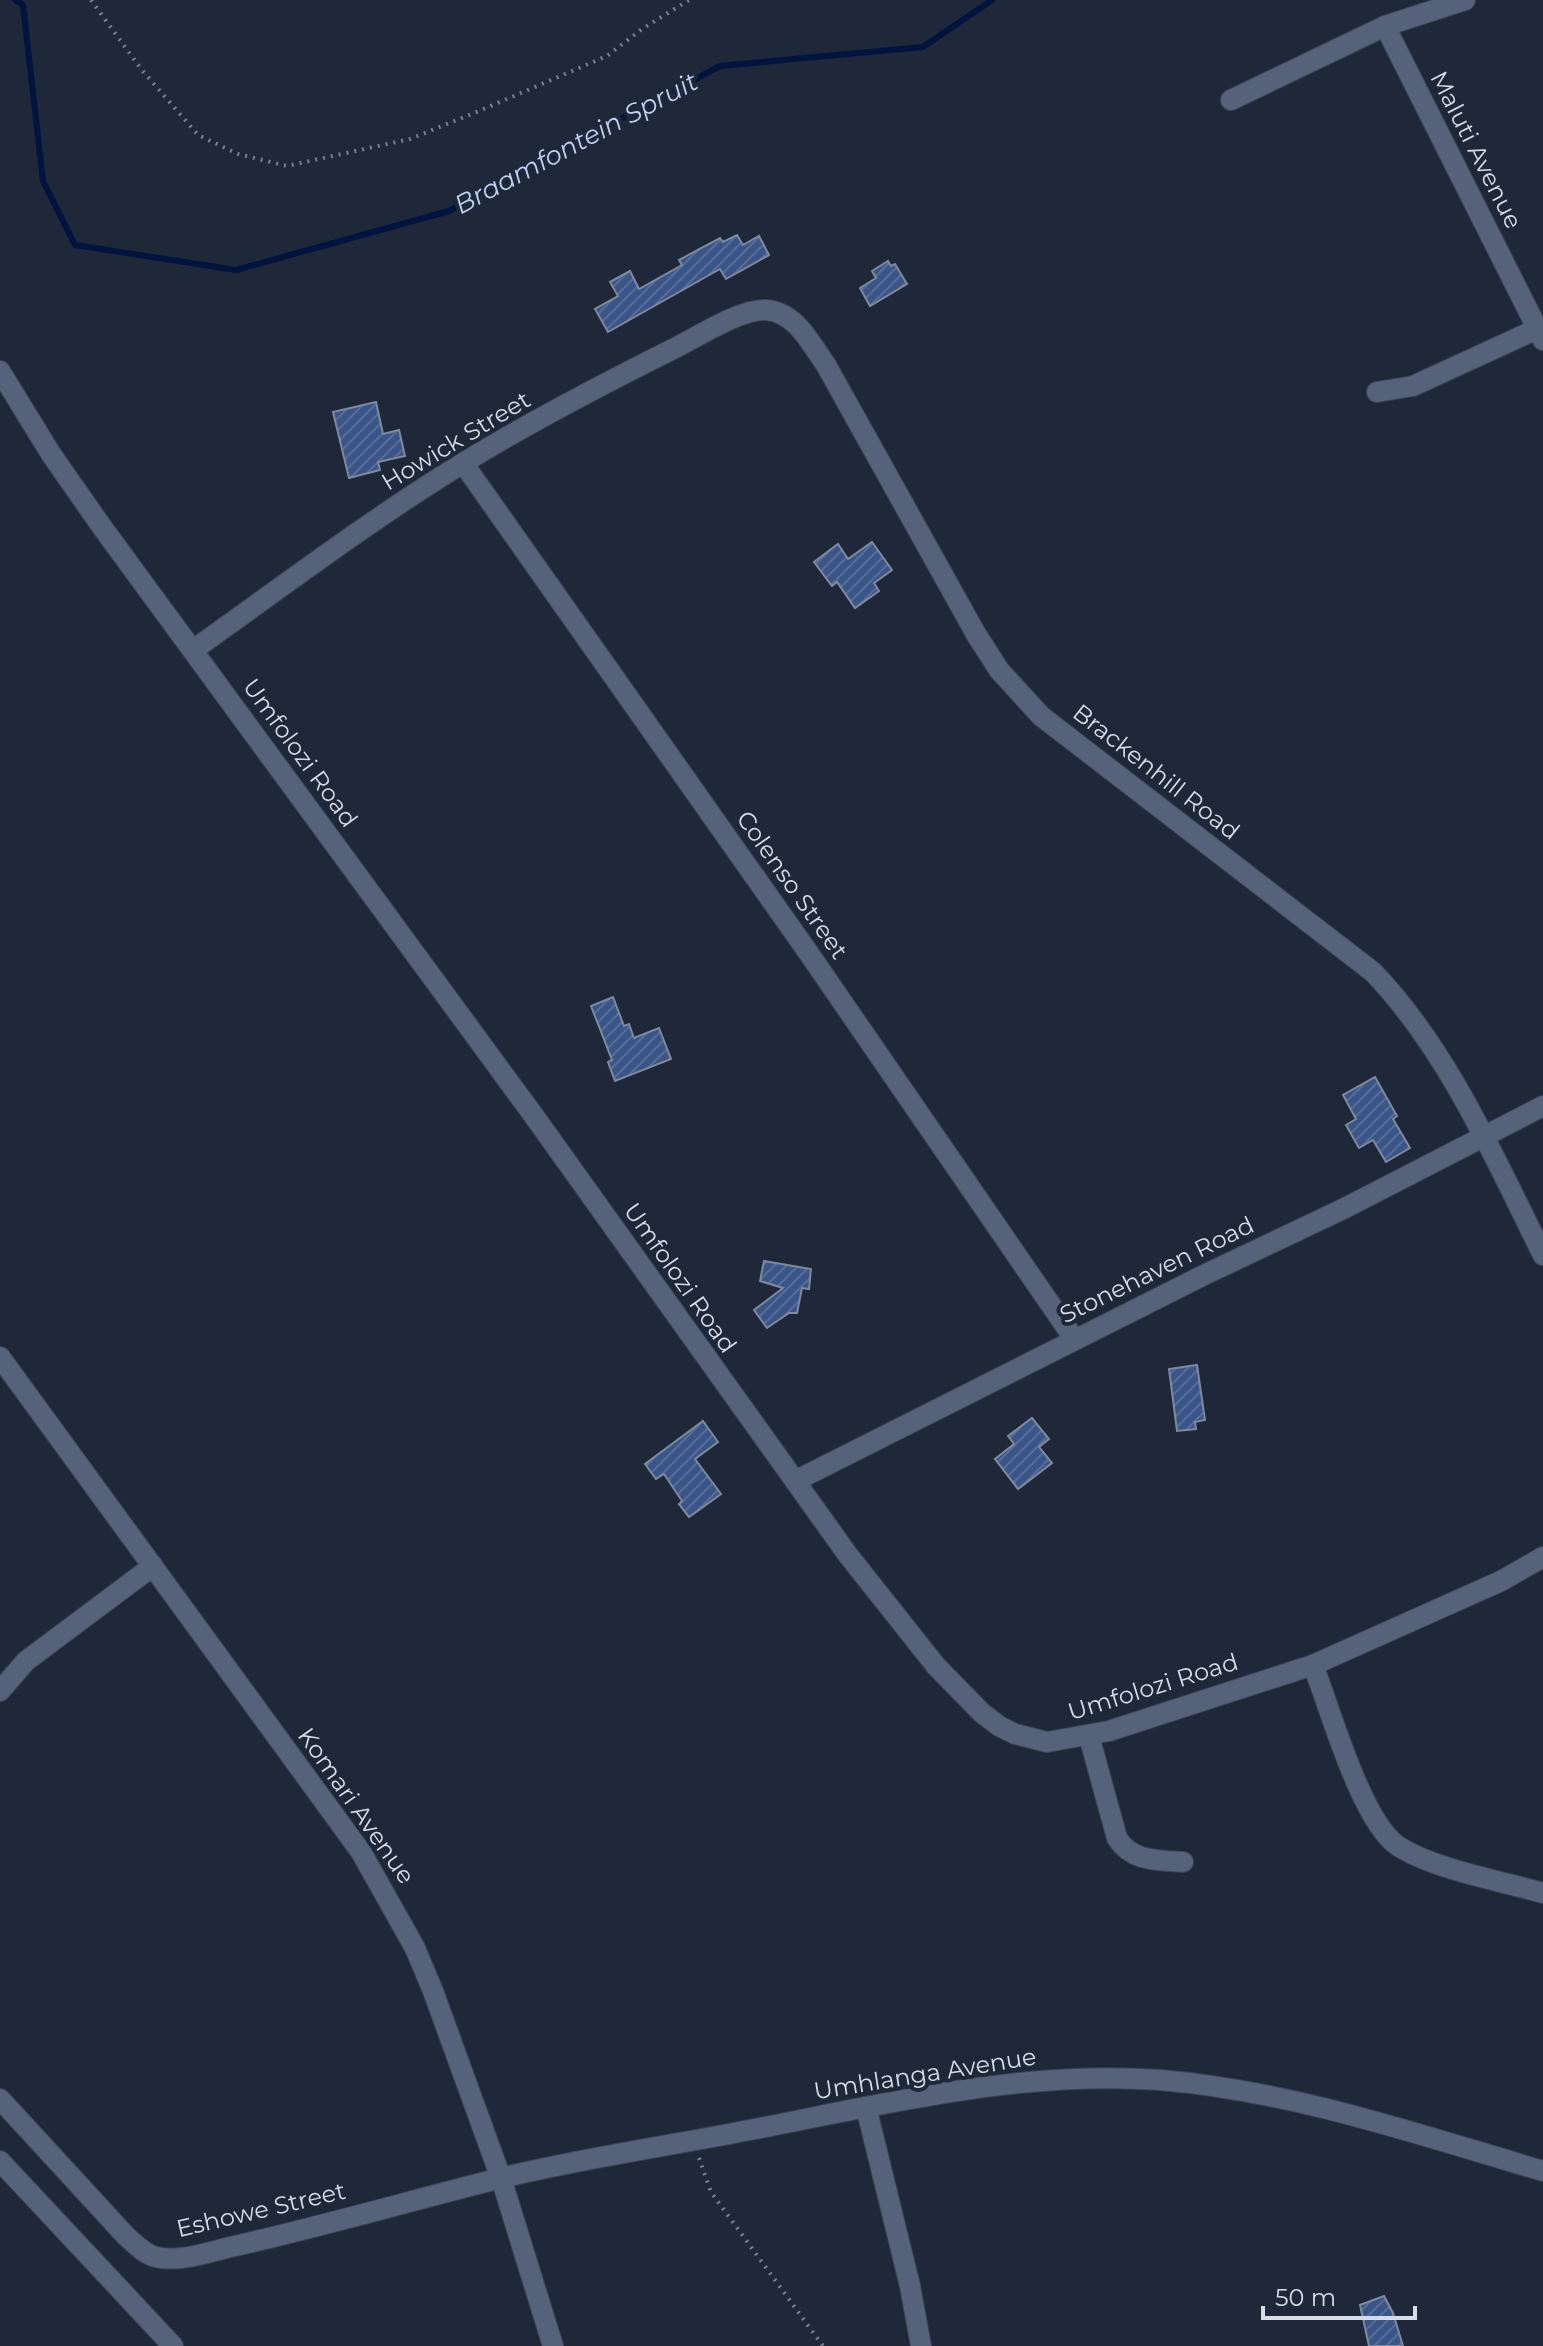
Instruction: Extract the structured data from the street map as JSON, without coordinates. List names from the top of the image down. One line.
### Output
{"streets":{"street":["Maluti Avenue","Howick Street","Umfolozi Road","Brackenhill Road","Colenso Street","Stonehaven Road","Komari Avenue","Umhlanga Avenue","Eshowe Street"]},"crossings":[["Howick Street","Umfolozi Road"],["Howick Street","Brackenhill Road"],["Howick Street","Colenso Street"],["Umfolozi Road","Stonehaven Road"],["Brackenhill Road","Stonehaven Road"],["Colenso Street","Stonehaven Road"],["Komari Avenue","Umhlanga Avenue"],["Komari Avenue","Eshowe Street"],["Umhlanga Avenue","Eshowe Street"]],"water":["Braamfontein Spruit"],"scale_bar":"50 m"}
